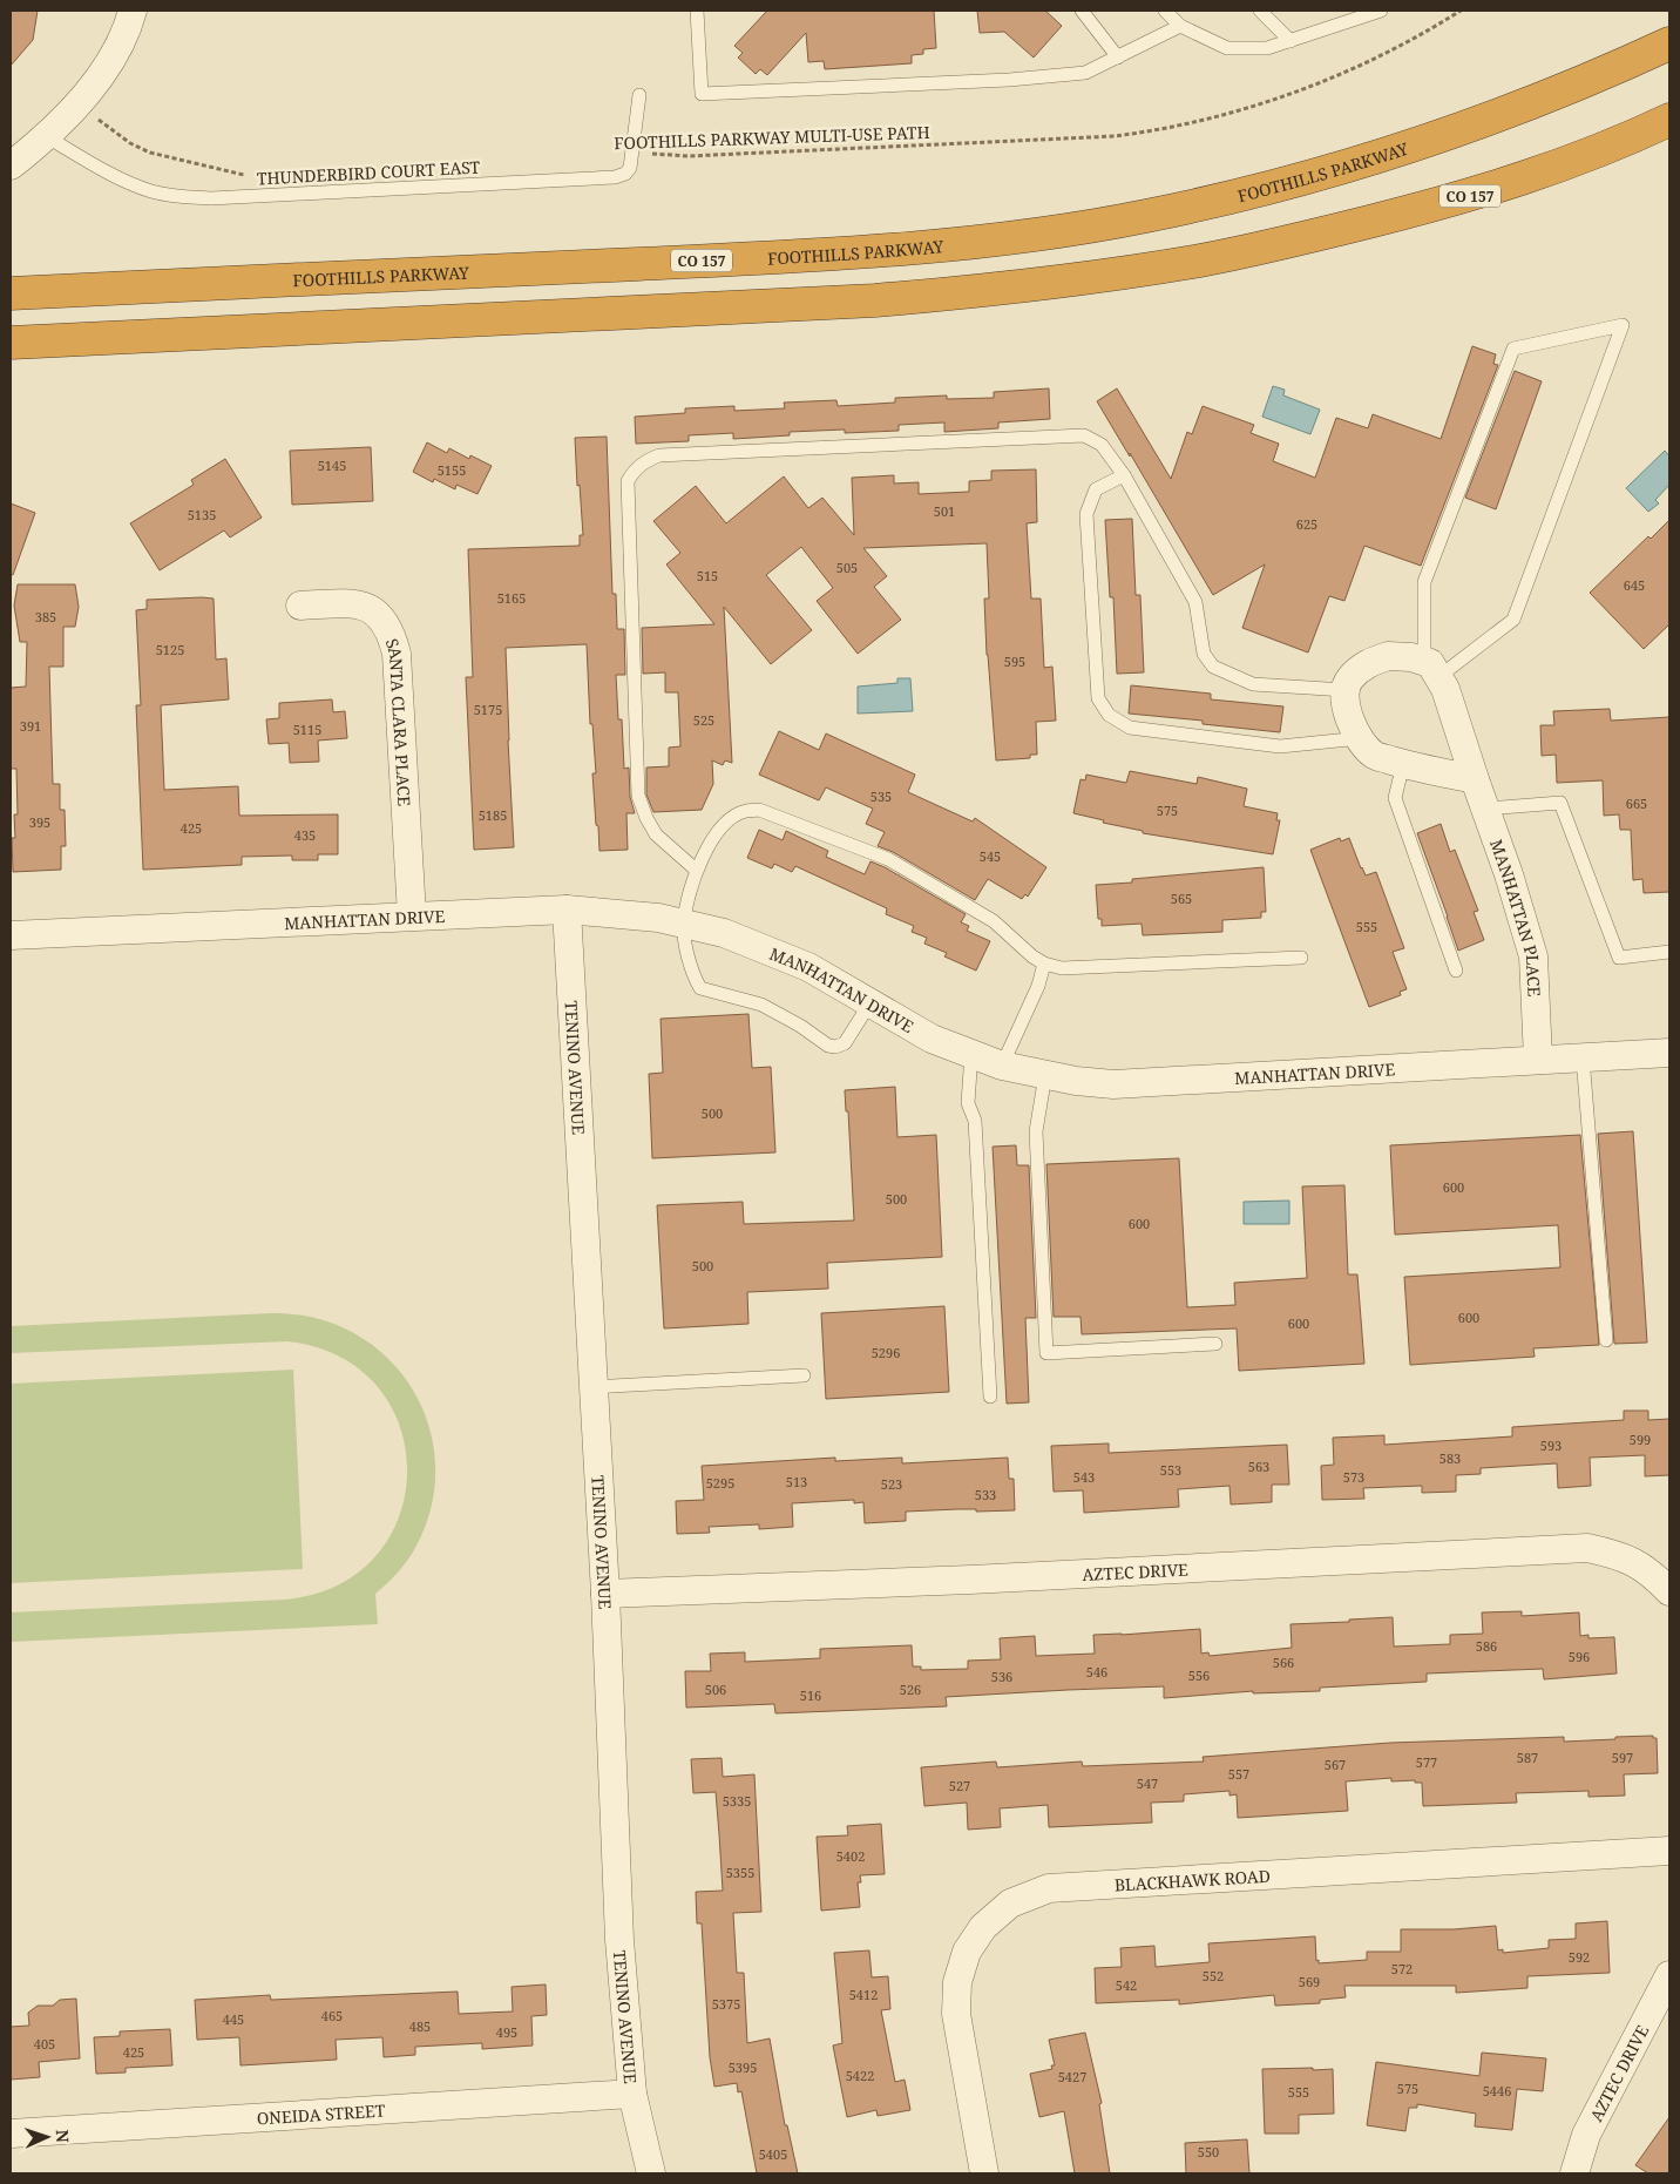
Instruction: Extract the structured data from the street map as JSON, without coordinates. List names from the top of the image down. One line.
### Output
{"streets":{"highway":["FOOTHILLS PARKWAY","CO 157"],"street":["SANTA CLARA PLACE","MANHATTAN DRIVE","MANHATTAN PLACE","TENINO AVENUE","AZTEC DRIVE","BLACKHAWK ROAD","ONEIDA STREET"],"lane":["THUNDERBIRD COURT EAST"],"path":["FOOTHILLS PARKWAY MULTI-USE PATH"]},"crossings":[["FOOTHILLS PARKWAY MULTI-USE PATH","THUNDERBIRD COURT EAST"],["SANTA CLARA PLACE","MANHATTAN DRIVE"],["MANHATTAN DRIVE","MANHATTAN PLACE"],["MANHATTAN DRIVE","TENINO AVENUE"],["TENINO AVENUE","AZTEC DRIVE"],["TENINO AVENUE","ONEIDA STREET"]],"house_numbers":["5145","5155","501","5135","625","505","515","645","5165","385","5125","595","5175","525","391","5115","535","665","575","5185","395","425","435","545","565","555","500","600","500","600","500","600","600","5296","599","593","583","563","553","543","573","513","5295","523","533","586","596","566","546","556","536","506","526","516","587","597","577","567","557","547","527","5335","5402","5355","592","572","552","569","542","5412","5375","465","445","485","495","405","425","5395","5422","5427","575","5446","555","550","5405"],"north":"right"}
